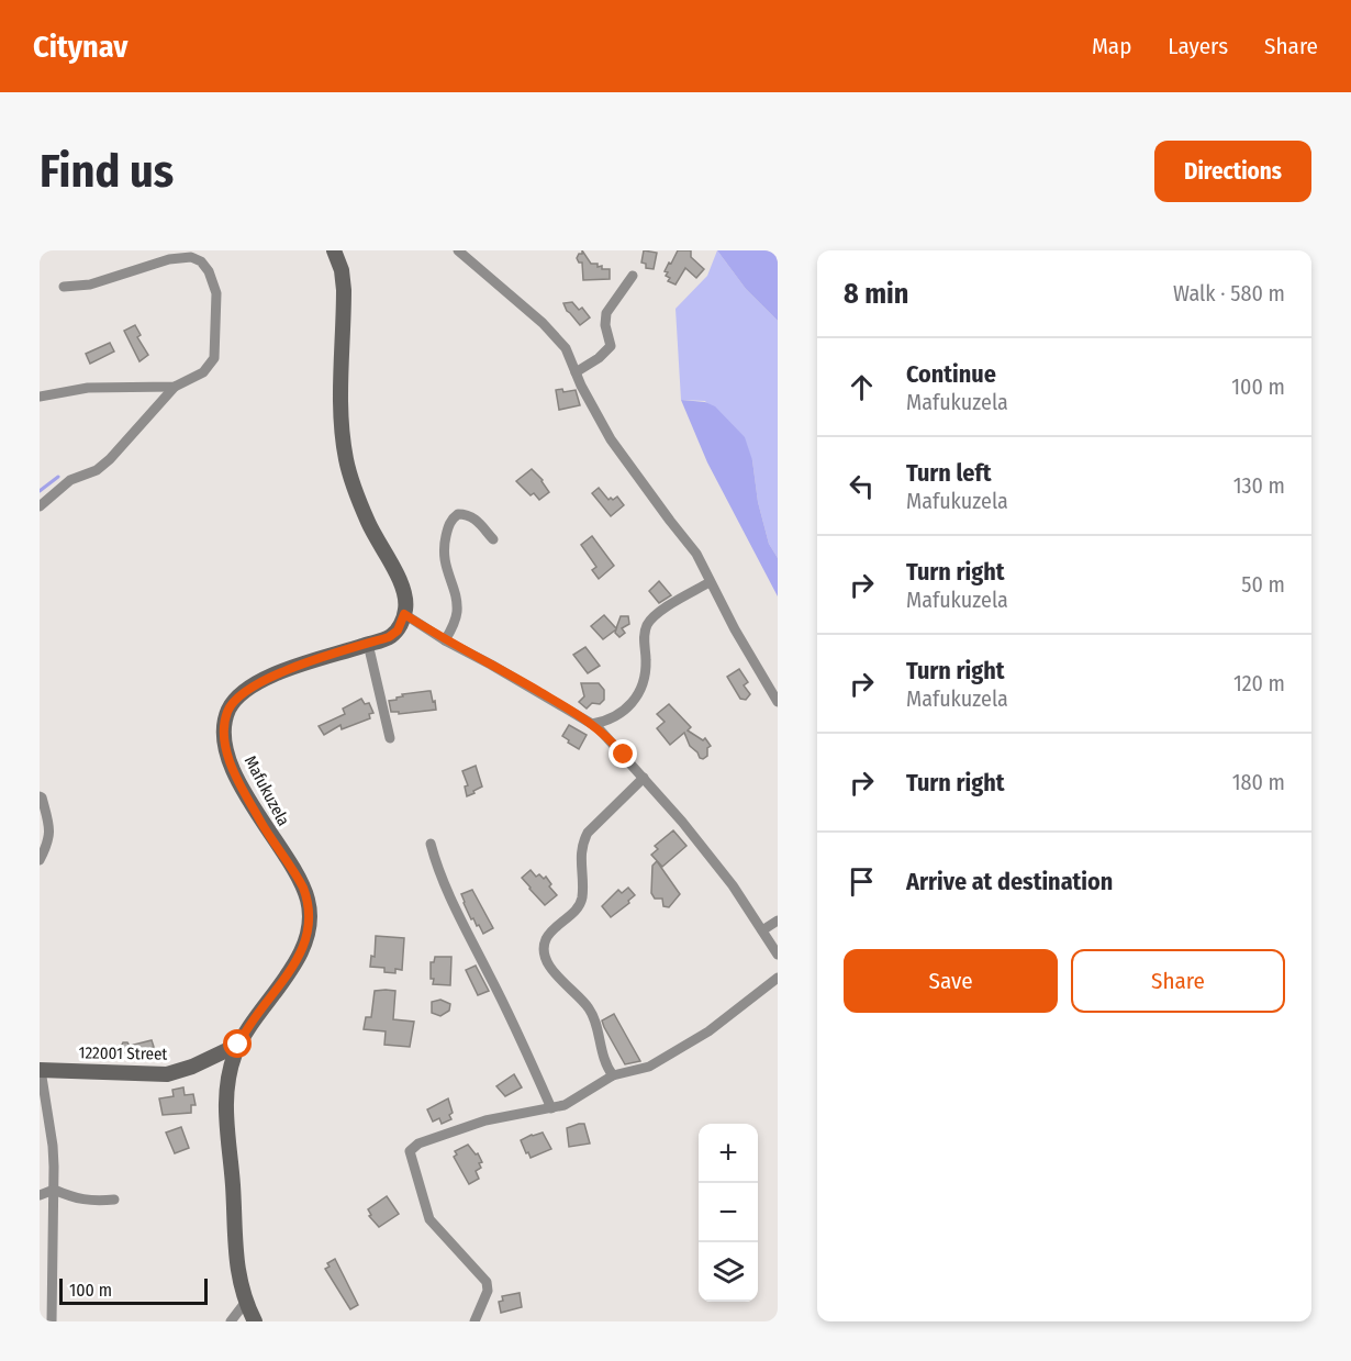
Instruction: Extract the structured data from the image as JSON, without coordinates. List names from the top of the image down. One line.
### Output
{"streets":{"main road":["Mafukuzela","122001 Street"]},"crossings":[["Mafukuzela","122001 Street"]],"scale_bar":"100 m","page":{"header":"Citynav","nav":["Map","Layers","Share"],"buttons":["Directions",["Save","Share"]],"title":"Find us","heading":["8 min","Walk · 580 m"],"list":[["Continue","Mafukuzela","100 m"],["Turn left","Mafukuzela","130 m"],["Turn right","Mafukuzela","50 m"],["Turn right","Mafukuzela","120 m"],["Turn right","180 m"],"Arrive at destination"],"map_buttons":["+","−"],"scale":"100 m"}}
